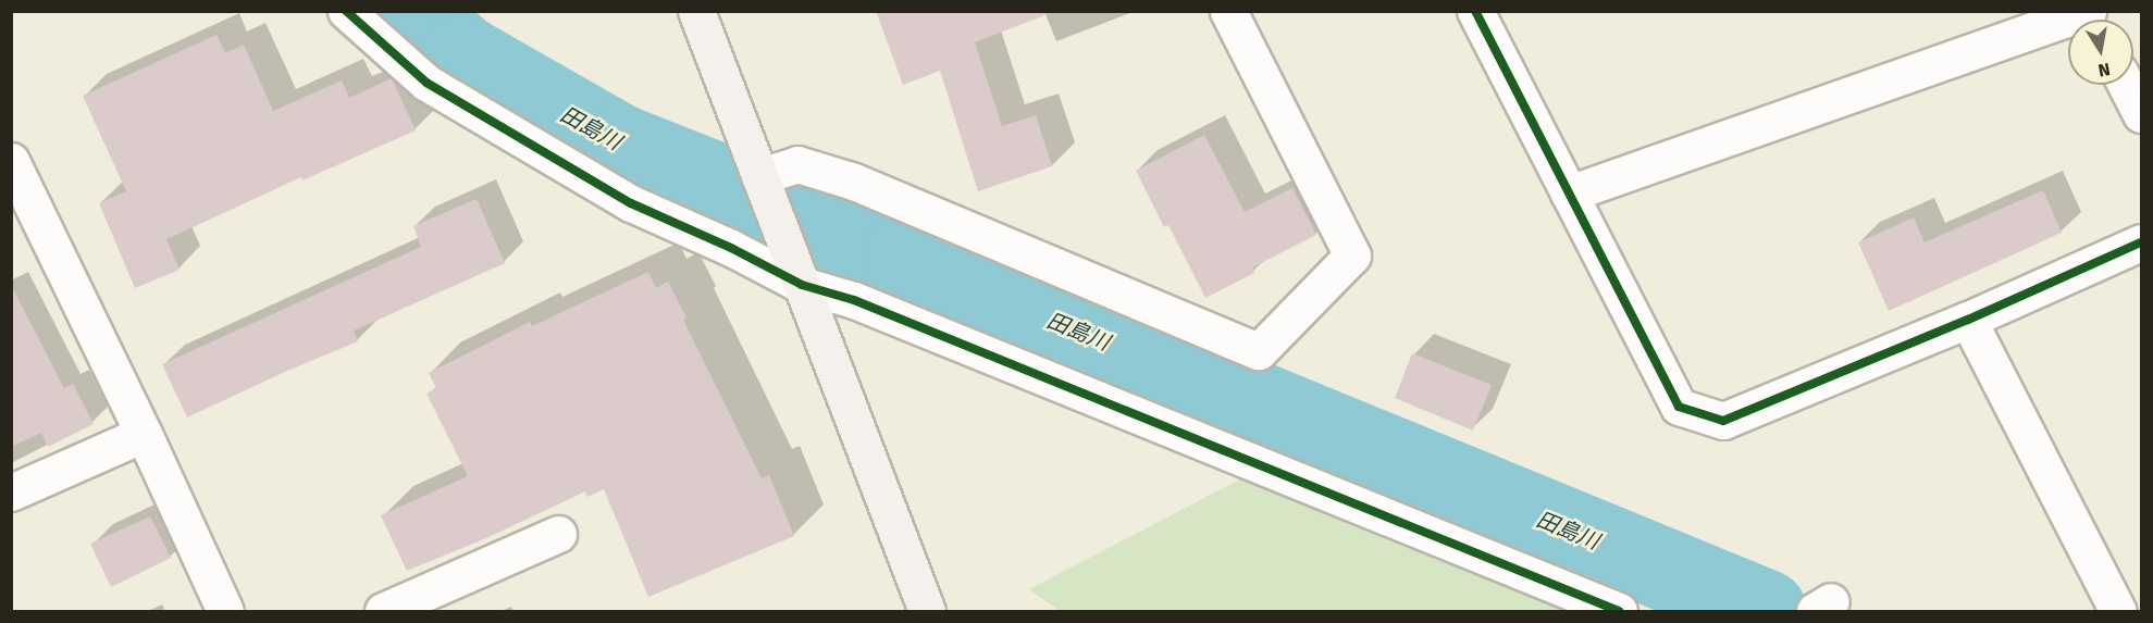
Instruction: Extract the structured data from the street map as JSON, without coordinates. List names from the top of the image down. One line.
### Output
{"water":["田島川"],"north":"bottom"}
